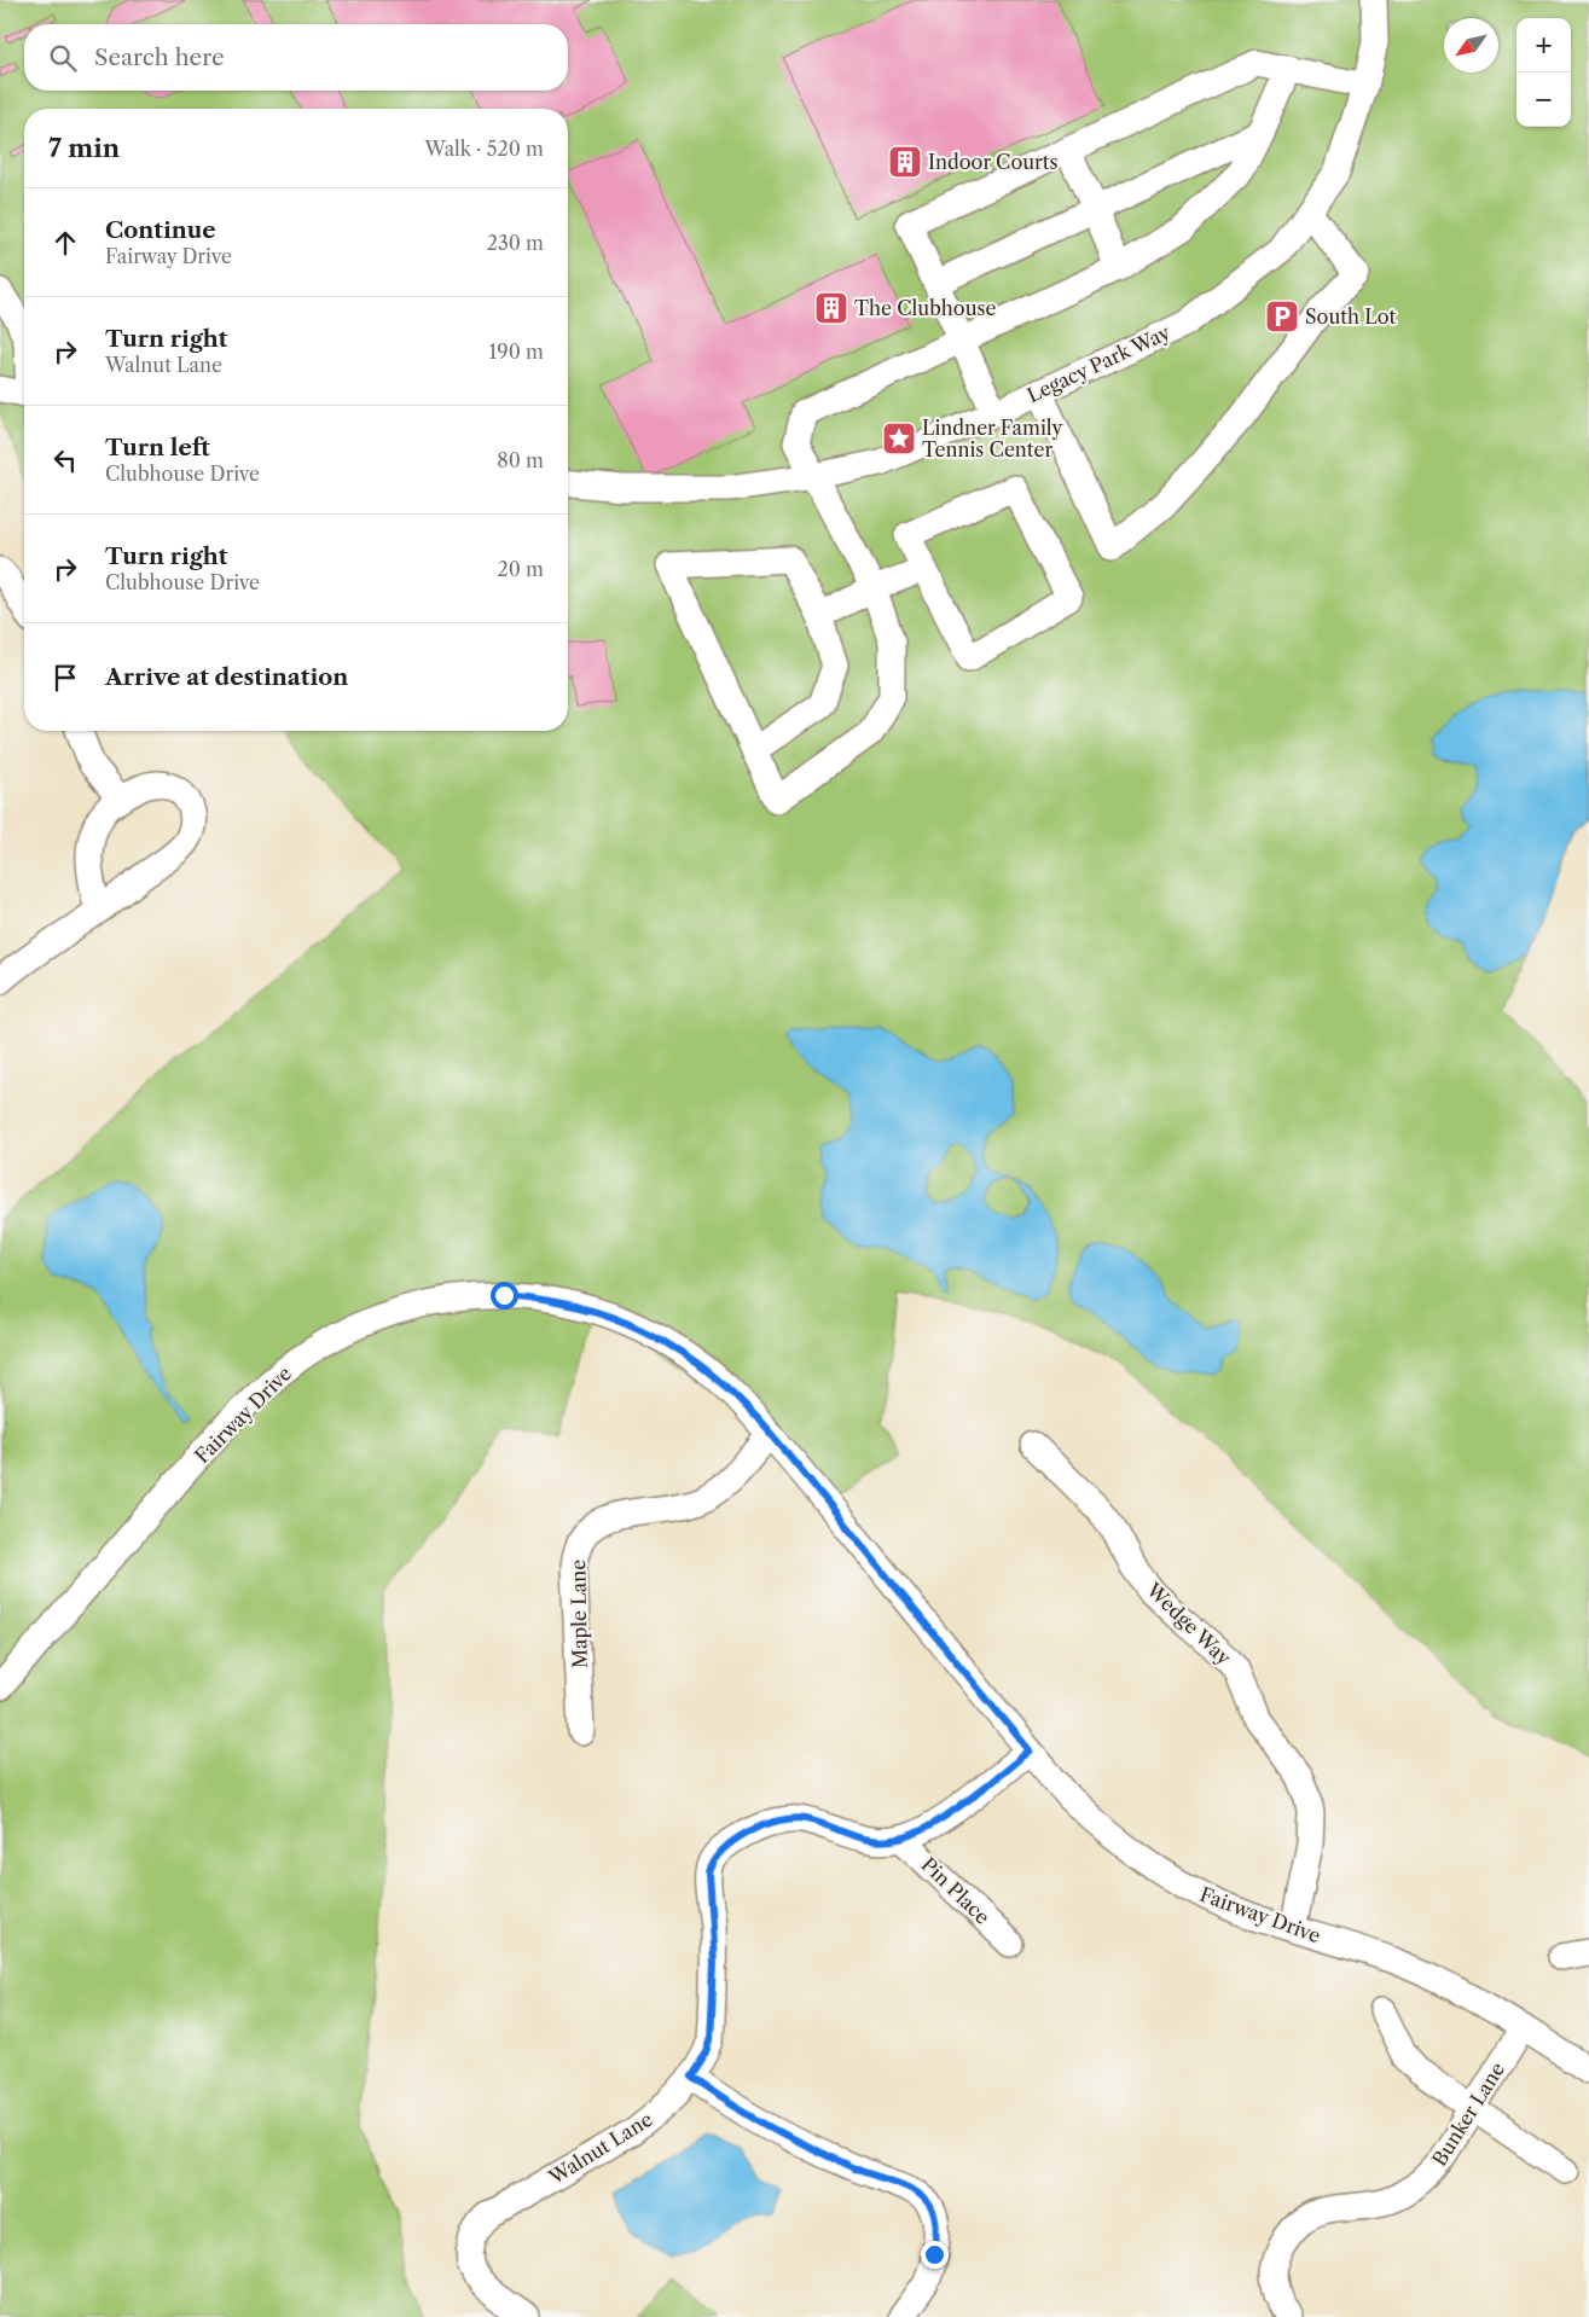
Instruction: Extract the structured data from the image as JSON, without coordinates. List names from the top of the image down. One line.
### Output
{"streets":{"street":["Legacy Park Way","Fairway Drive","Maple Lane","Wedge Way","Pin Place","Bunker Lane","Walnut Lane"]},"crossings":[["Fairway Drive","Maple Lane"],["Fairway Drive","Wedge Way"],["Fairway Drive","Bunker Lane"],["Fairway Drive","Walnut Lane"],["Pin Place","Walnut Lane"]],"places":{"building":["Indoor Courts","The Clubhouse"],"parking":["South Lot"],"place":["Lindner Family Tennis Center"]},"north":"bottom left","page":{"map_buttons":["+","−"],"search":"Search here","heading":["7 min","Walk · 520 m"],"list":[["Continue","Fairway Drive","230 m"],["Turn right","Walnut Lane","190 m"],["Turn left","Clubhouse Drive","80 m"],["Turn right","Clubhouse Drive","20 m"],"Arrive at destination"]}}
